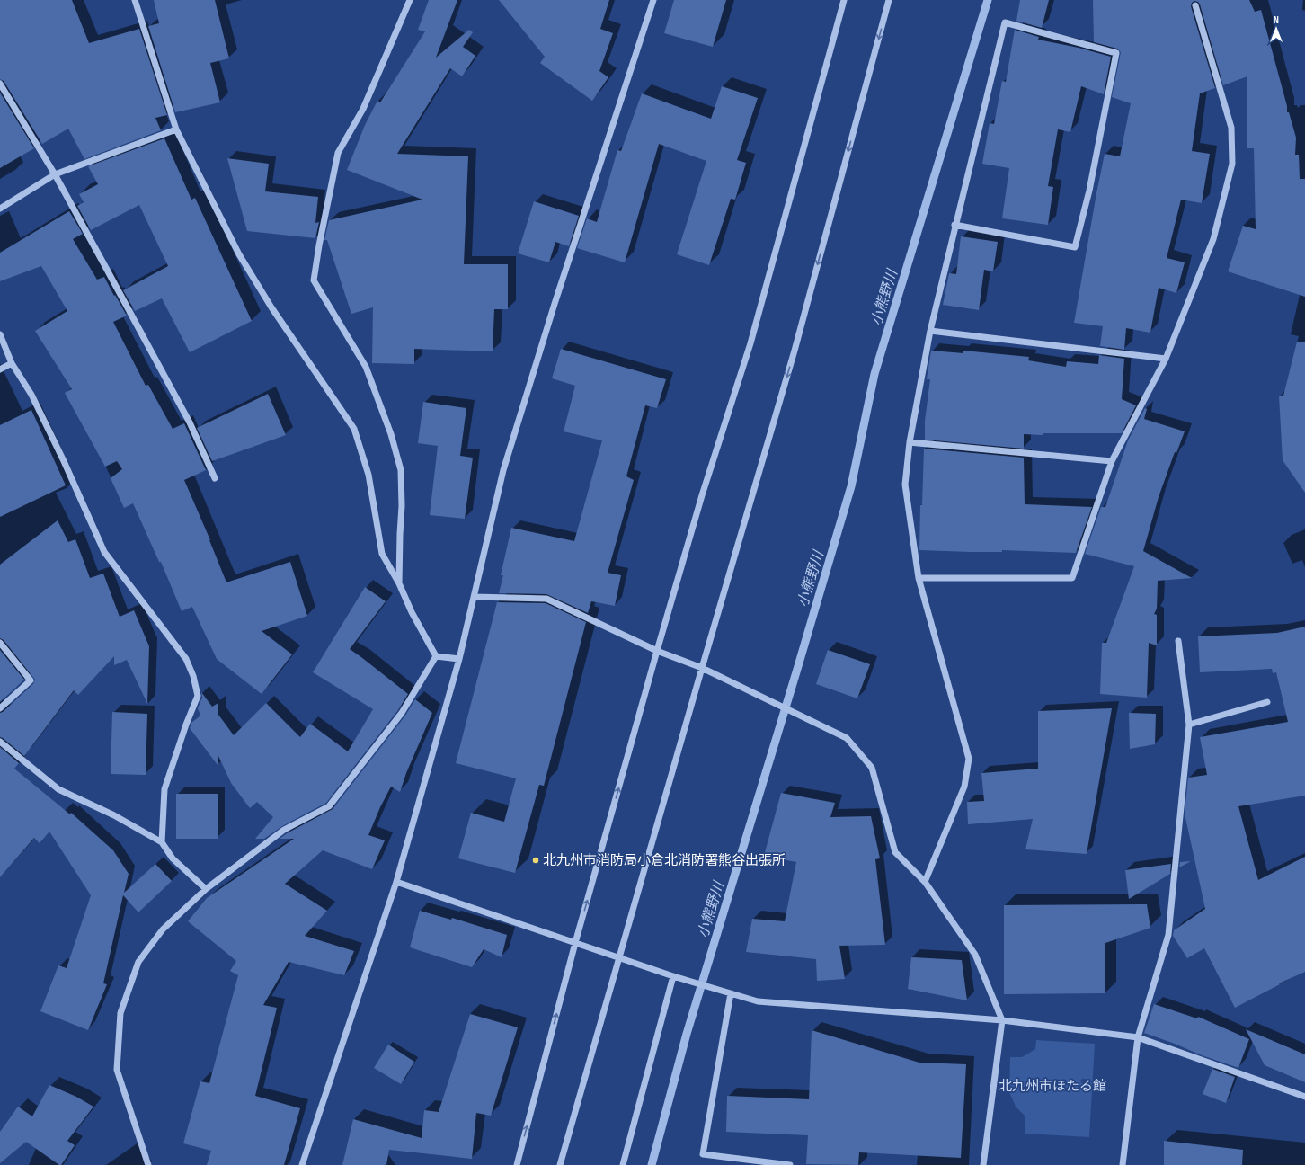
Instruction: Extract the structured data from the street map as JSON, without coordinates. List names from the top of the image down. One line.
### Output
{"water":["小熊野川"],"parks":["北九州市ほたる館"],"places":["北九州市消防局小倉北消防署熊谷出張所"],"north":"top"}
